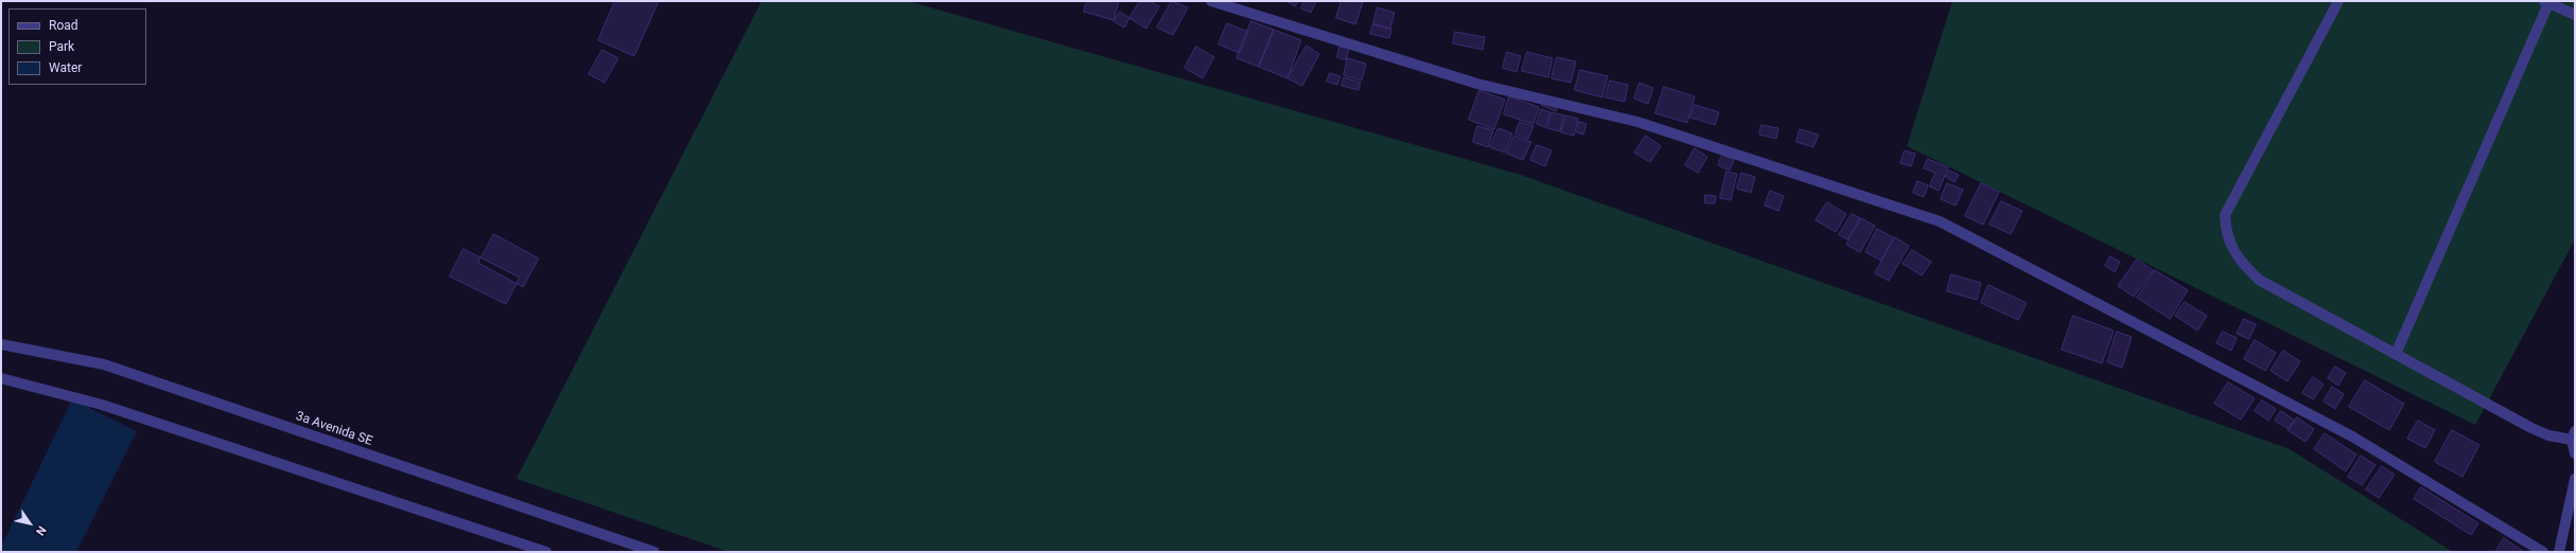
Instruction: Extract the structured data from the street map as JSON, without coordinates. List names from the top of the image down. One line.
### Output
{"streets":{"street":["3a Avenida SE"]},"legend":["Road","Park","Water"],"north":"bottom right"}
